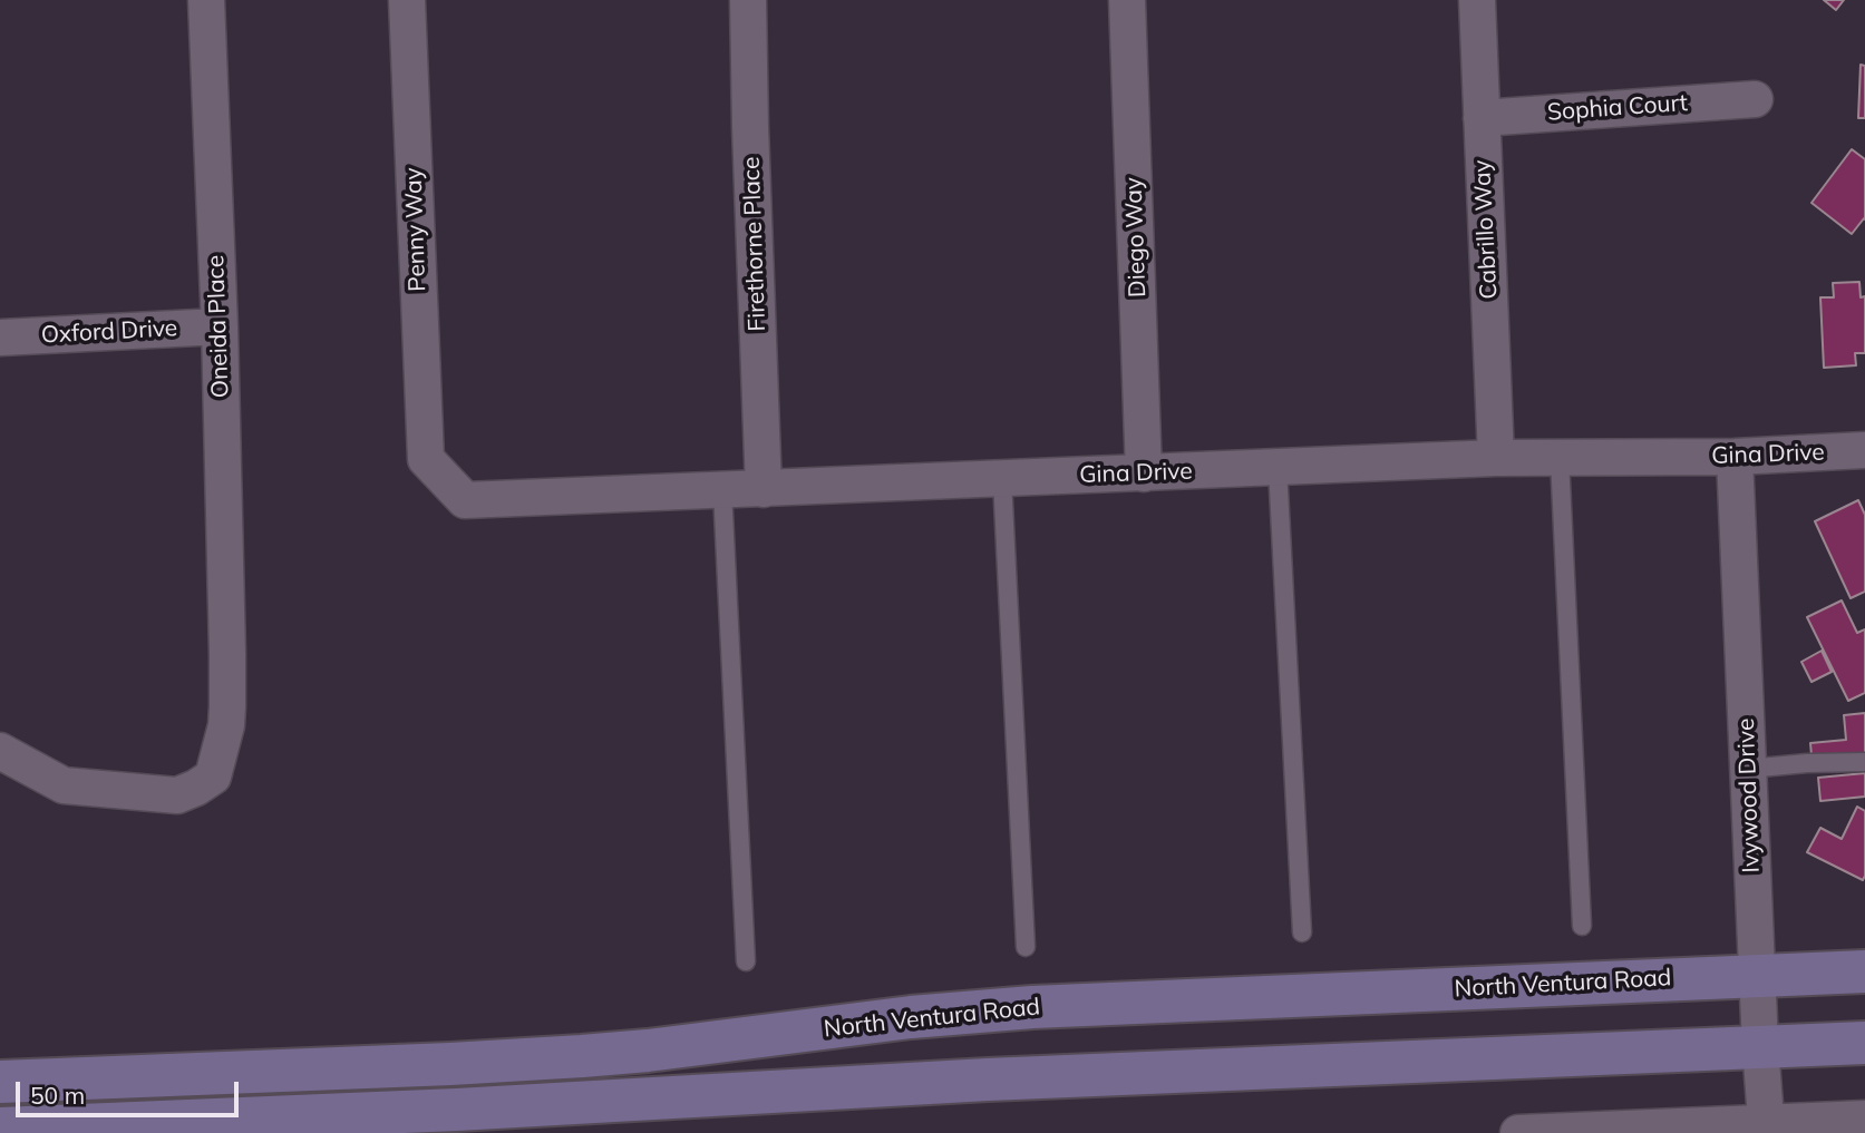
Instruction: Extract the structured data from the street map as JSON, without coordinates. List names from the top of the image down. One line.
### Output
{"streets":{"main road":["North Ventura Road"],"street":["Sophia Court","Penny Way","Cabrillo Way","Diego Way","Firethorne Place","Oneida Place","Oxford Drive","Gina Drive","Ivywood Drive"]},"crossings":[["Sophia Court","Cabrillo Way"],["Penny Way","Gina Drive"],["Cabrillo Way","Gina Drive"],["Diego Way","Gina Drive"],["Firethorne Place","Gina Drive"],["Oneida Place","Oxford Drive"],["Gina Drive","Ivywood Drive"],["Ivywood Drive","North Ventura Road"]],"scale_bar":"50 m"}
